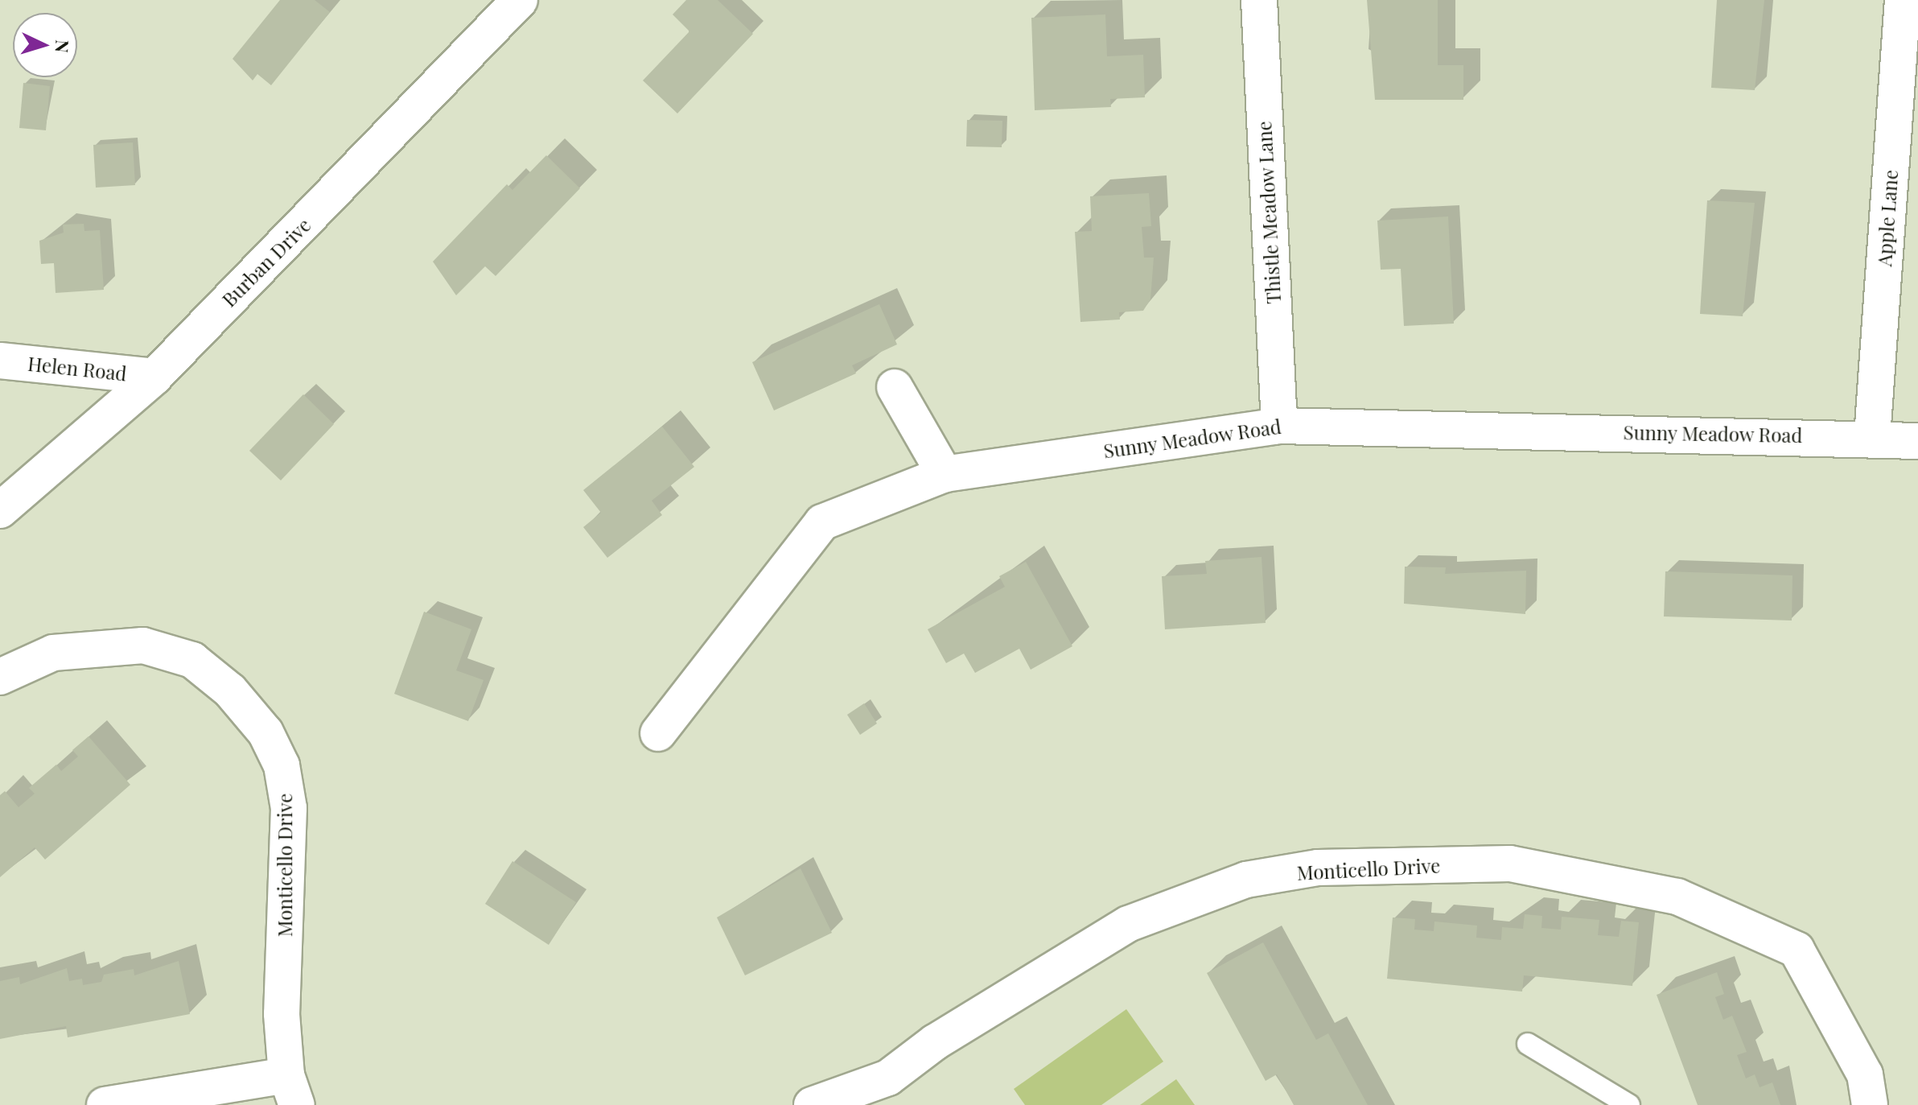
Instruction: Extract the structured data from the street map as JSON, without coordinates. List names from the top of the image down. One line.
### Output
{"streets":{"street":["Thistle Meadow Lane","Apple Lane","Burban Drive","Helen Road","Sunny Meadow Road","Monticello Drive"]},"crossings":[["Thistle Meadow Lane","Sunny Meadow Road"],["Apple Lane","Sunny Meadow Road"],["Burban Drive","Helen Road"]],"north":"right"}
